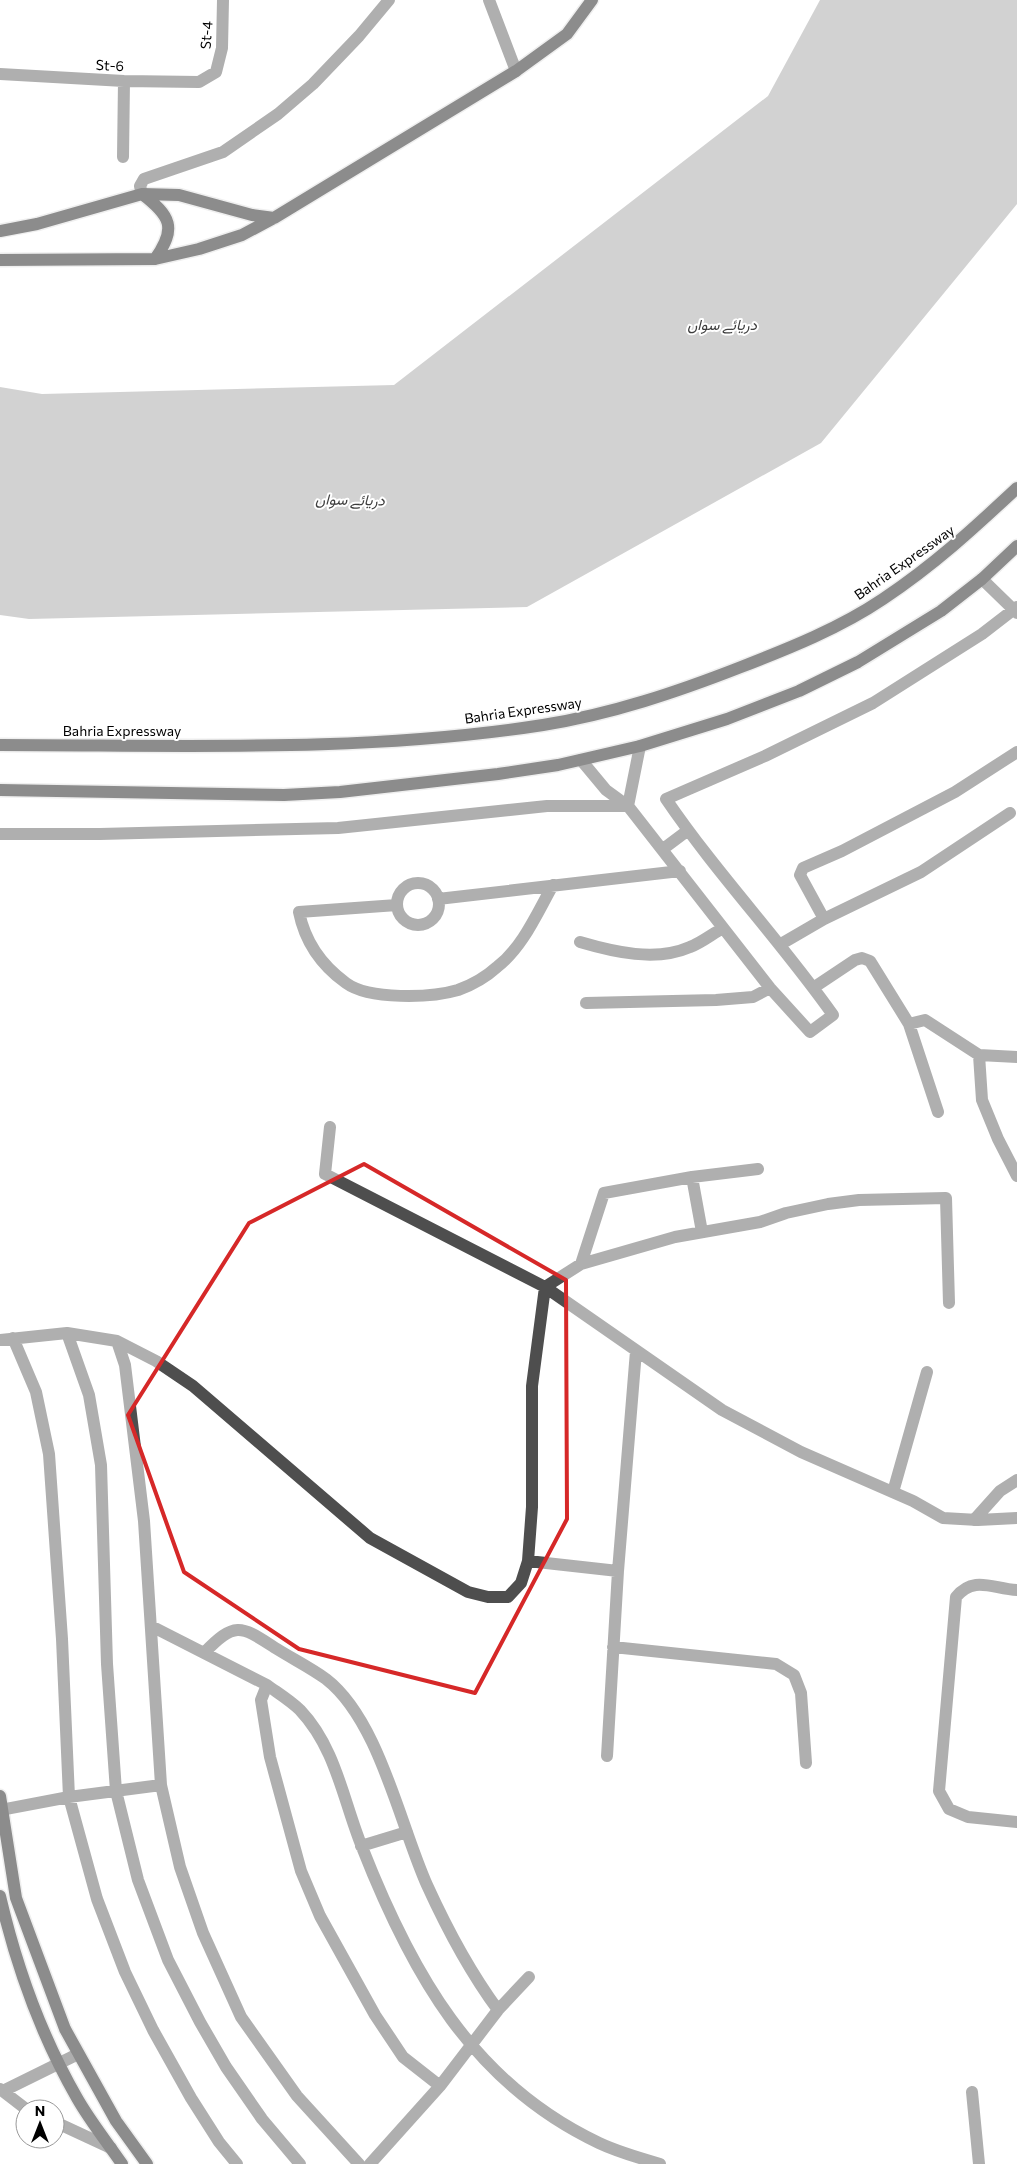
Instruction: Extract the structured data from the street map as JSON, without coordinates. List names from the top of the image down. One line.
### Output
{"streets":{"main road":["Bahria Expressway"],"street":["St-4","St-6"]},"crossings":[["St-4","St-6"]],"water":["دریائے سواں"],"north":"top"}
